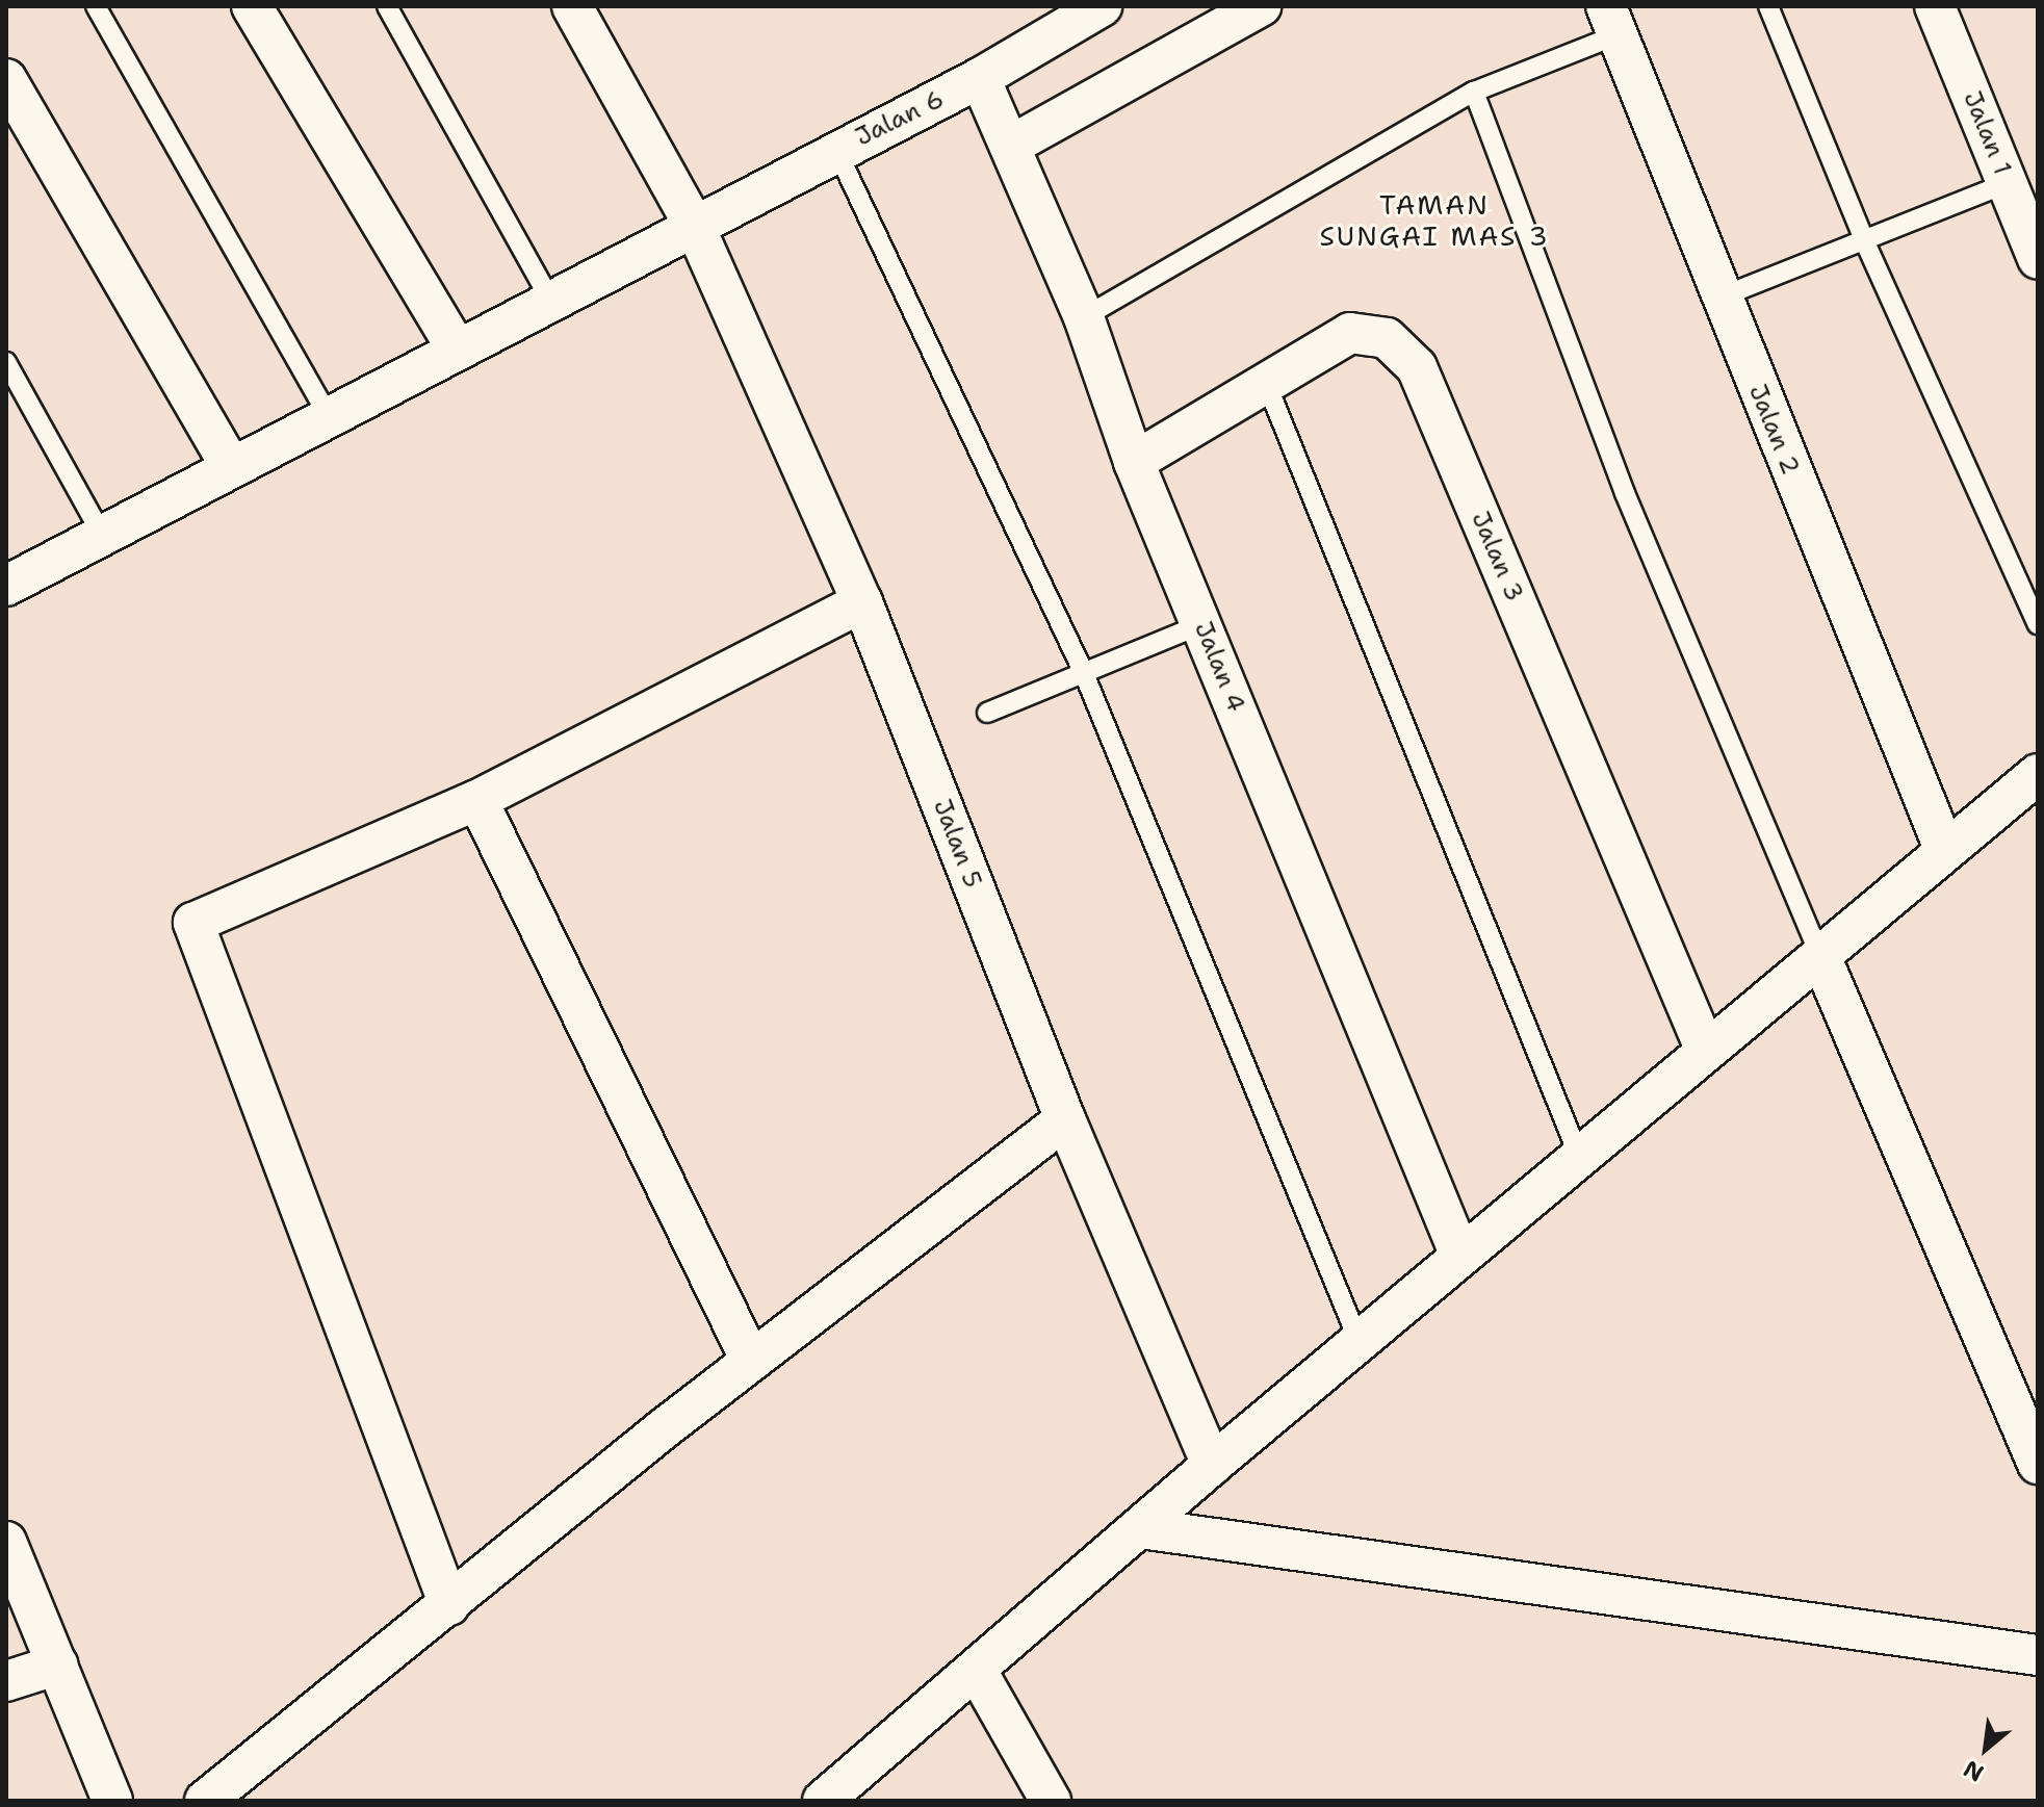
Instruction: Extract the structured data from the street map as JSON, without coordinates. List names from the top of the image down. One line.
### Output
{"streets":{"street":["Jalan 6","Jalan 1","Jalan 2","Jalan 3","Jalan 4","Jalan 5"]},"crossings":[["Jalan 6","Jalan 4"],["Jalan 6","Jalan 5"],["Jalan 3","Jalan 4"]],"districts":["TAMAN SUNGAI MAS 3"],"north":"bottom left"}
